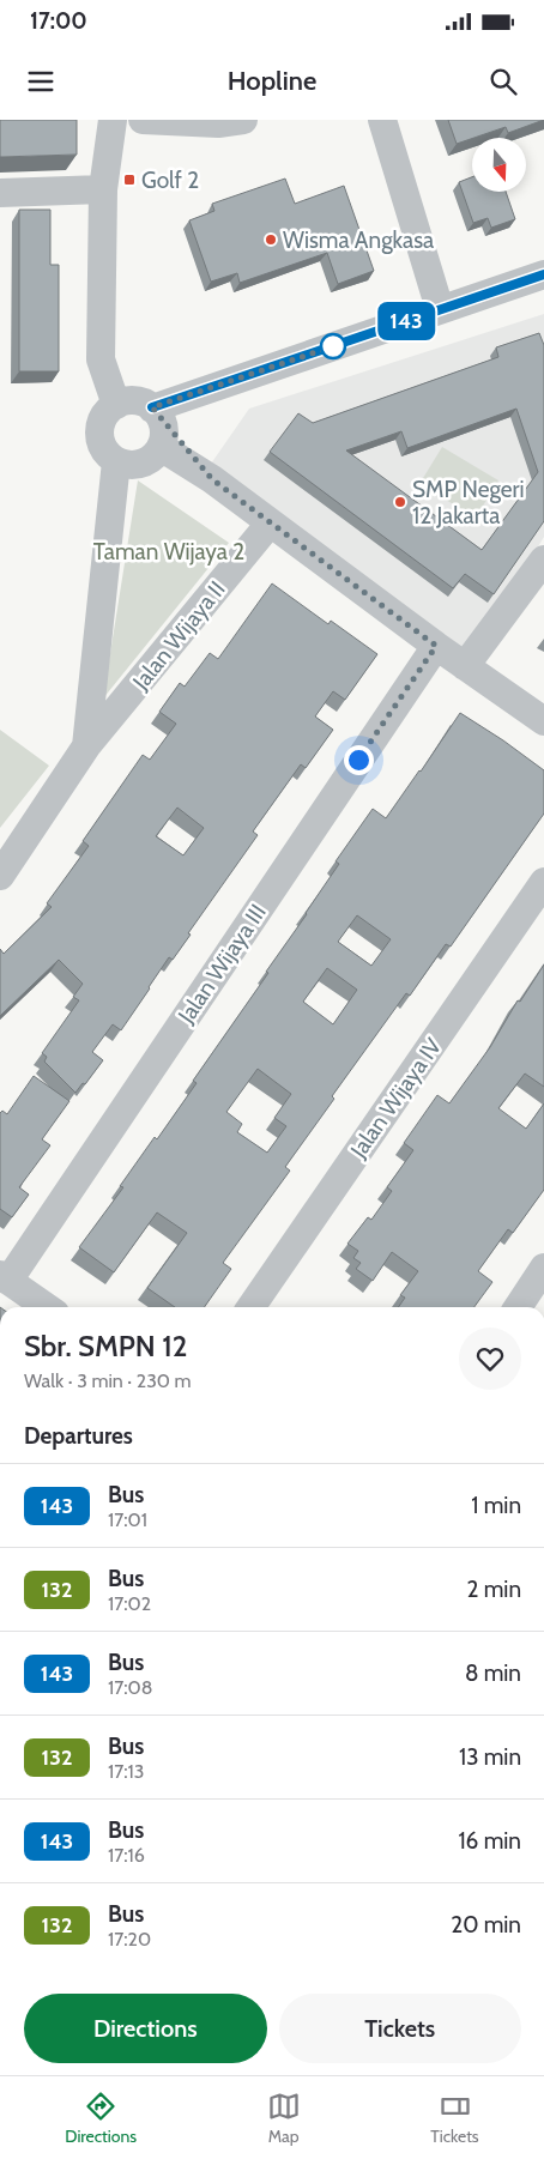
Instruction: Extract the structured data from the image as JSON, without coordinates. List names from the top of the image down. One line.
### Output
{"streets":{"street":["Jalan Wijaya II","Jalan Wijaya III","Jalan Wijaya IV"]},"parks":["Taman Wijaya 2"],"places":{"transit":["Golf 2"],"other":["Wisma Angkasa","SMP Negeri 12 Jakarta"]},"lines":["bus line 143"],"north":"bottom","page":{"status":"17:00","header":"Hopline","on_map":"143","heading":[["Sbr. SMPN 12","Walk · 3 min · 230 m"],"Departures"],"list":[{"mark":"143","name":"Bus","note":"17:01","value":"1 min"},{"mark":"132","name":"Bus","note":"17:02","value":"2 min"},{"mark":"143","name":"Bus","note":"17:08","value":"8 min"},{"mark":"132","name":"Bus","note":"17:13","value":"13 min"},{"mark":"143","name":"Bus","note":"17:16","value":"16 min"},{"mark":"132","name":"Bus","note":"17:20","value":"20 min"}],"buttons":["Directions","Tickets"],"tabs":["Directions","Map","Tickets"]}}
